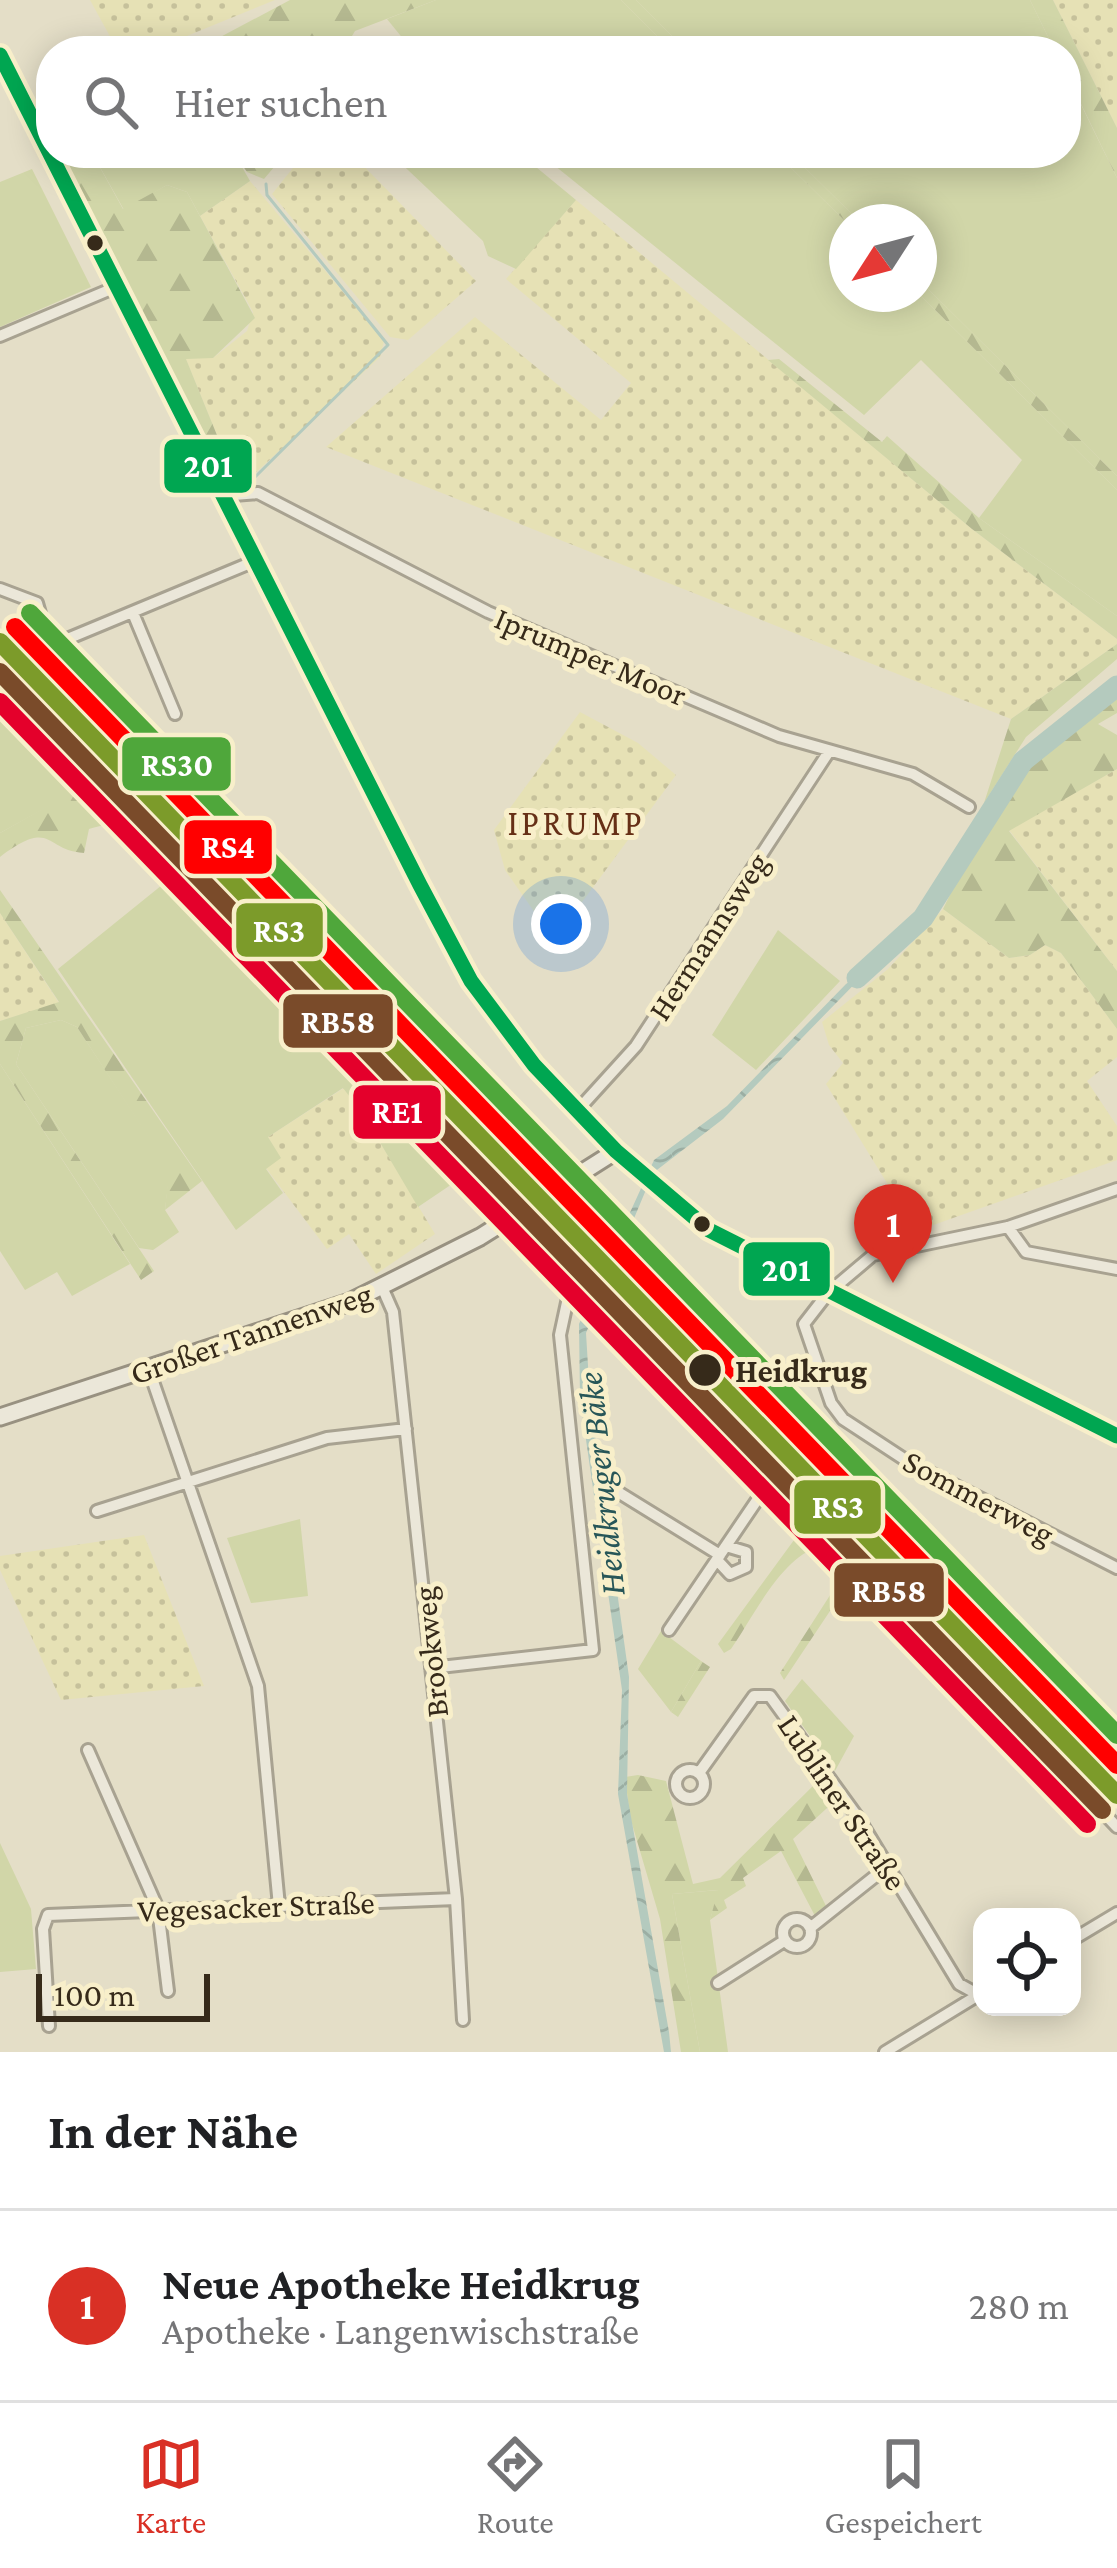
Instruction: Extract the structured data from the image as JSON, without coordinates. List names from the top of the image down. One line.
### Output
{"streets":{"main road":["Großer Tannenweg"],"street":["Iprumper Moor","Hermannsweg","Sommerweg","Brookweg","Lubliner Straße","Vegesacker Straße"]},"crossings":[["Iprumper Moor","Hermannsweg"],["Großer Tannenweg","Brookweg"],["Brookweg","Vegesacker Straße"]],"districts":["IPRUMP"],"water":["Heidkruger Bäke"],"places":["Heidkrug"],"lines":["transit line 201","transit line RS30","transit line RS4","transit line RS3","transit line RB58","transit line RE1"],"scale_bar":"100 m","north":"bottom left","page":{"search":"Hier suchen","pins":"1","scale":"100 m","heading":"In der Nähe","list":[{"mark":"1","name":"Neue Apotheke Heidkrug","note":"Apotheke · Langenwischstraße","value":"280 m"}],"nav":["Karte","Route","Gespeichert"]}}
